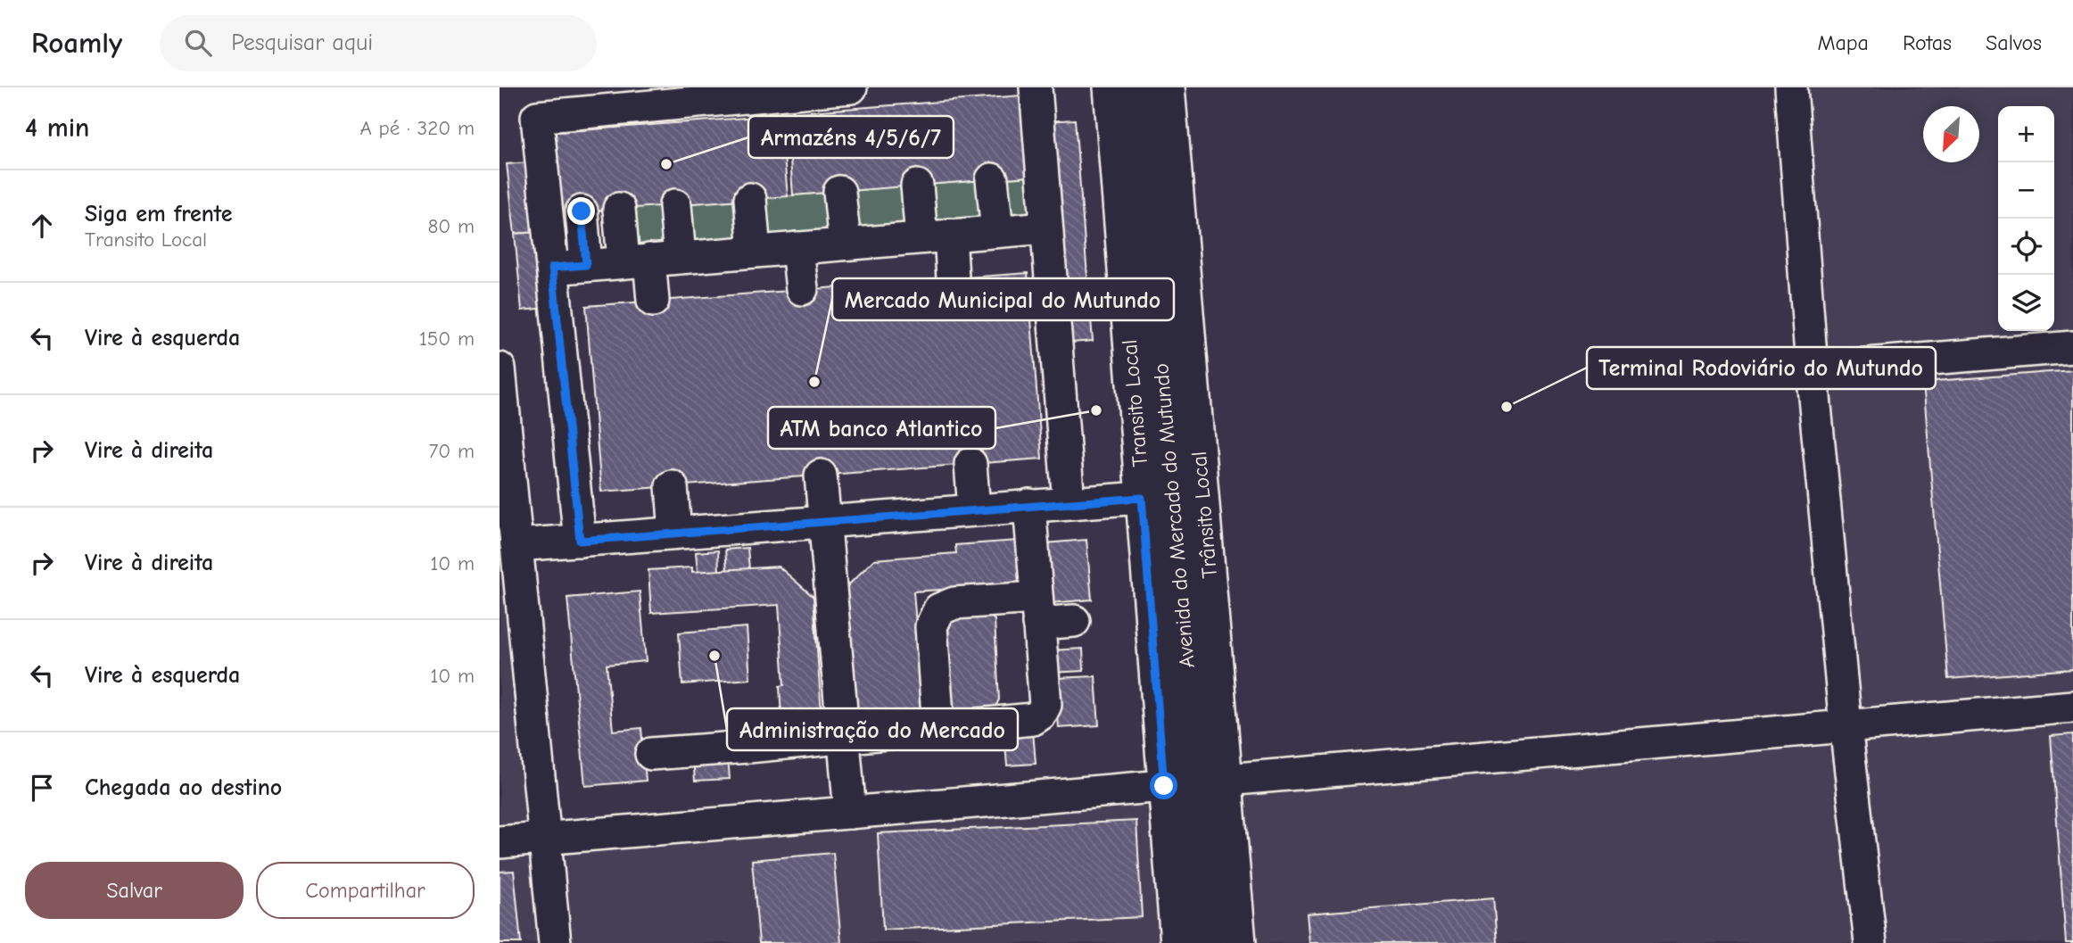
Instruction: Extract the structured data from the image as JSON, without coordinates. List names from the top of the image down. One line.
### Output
{"streets":{"main road":["Avenida do Mercado do Mutundo"],"street":["Transito Local","Trânsito Local"]},"places":["Armazéns 4/5/6/7","Mercado Municipal do Mutundo","Terminal Rodoviário do Mutundo","ATM banco Atlantico","Administração do Mercado"],"north":"bottom left","page":{"header":"Roamly","search":"Pesquisar aqui","nav":["Mapa","Rotas","Salvos"],"heading":["4 min","A pé · 320 m"],"map_buttons":["+","−"],"list":[["Siga em frente","Transito Local","80 m"],["Vire à esquerda","150 m"],["Vire à direita","70 m"],["Vire à direita","10 m"],["Vire à esquerda","10 m"],"Chegada ao destino"],"buttons":["Salvar","Compartilhar"]}}
